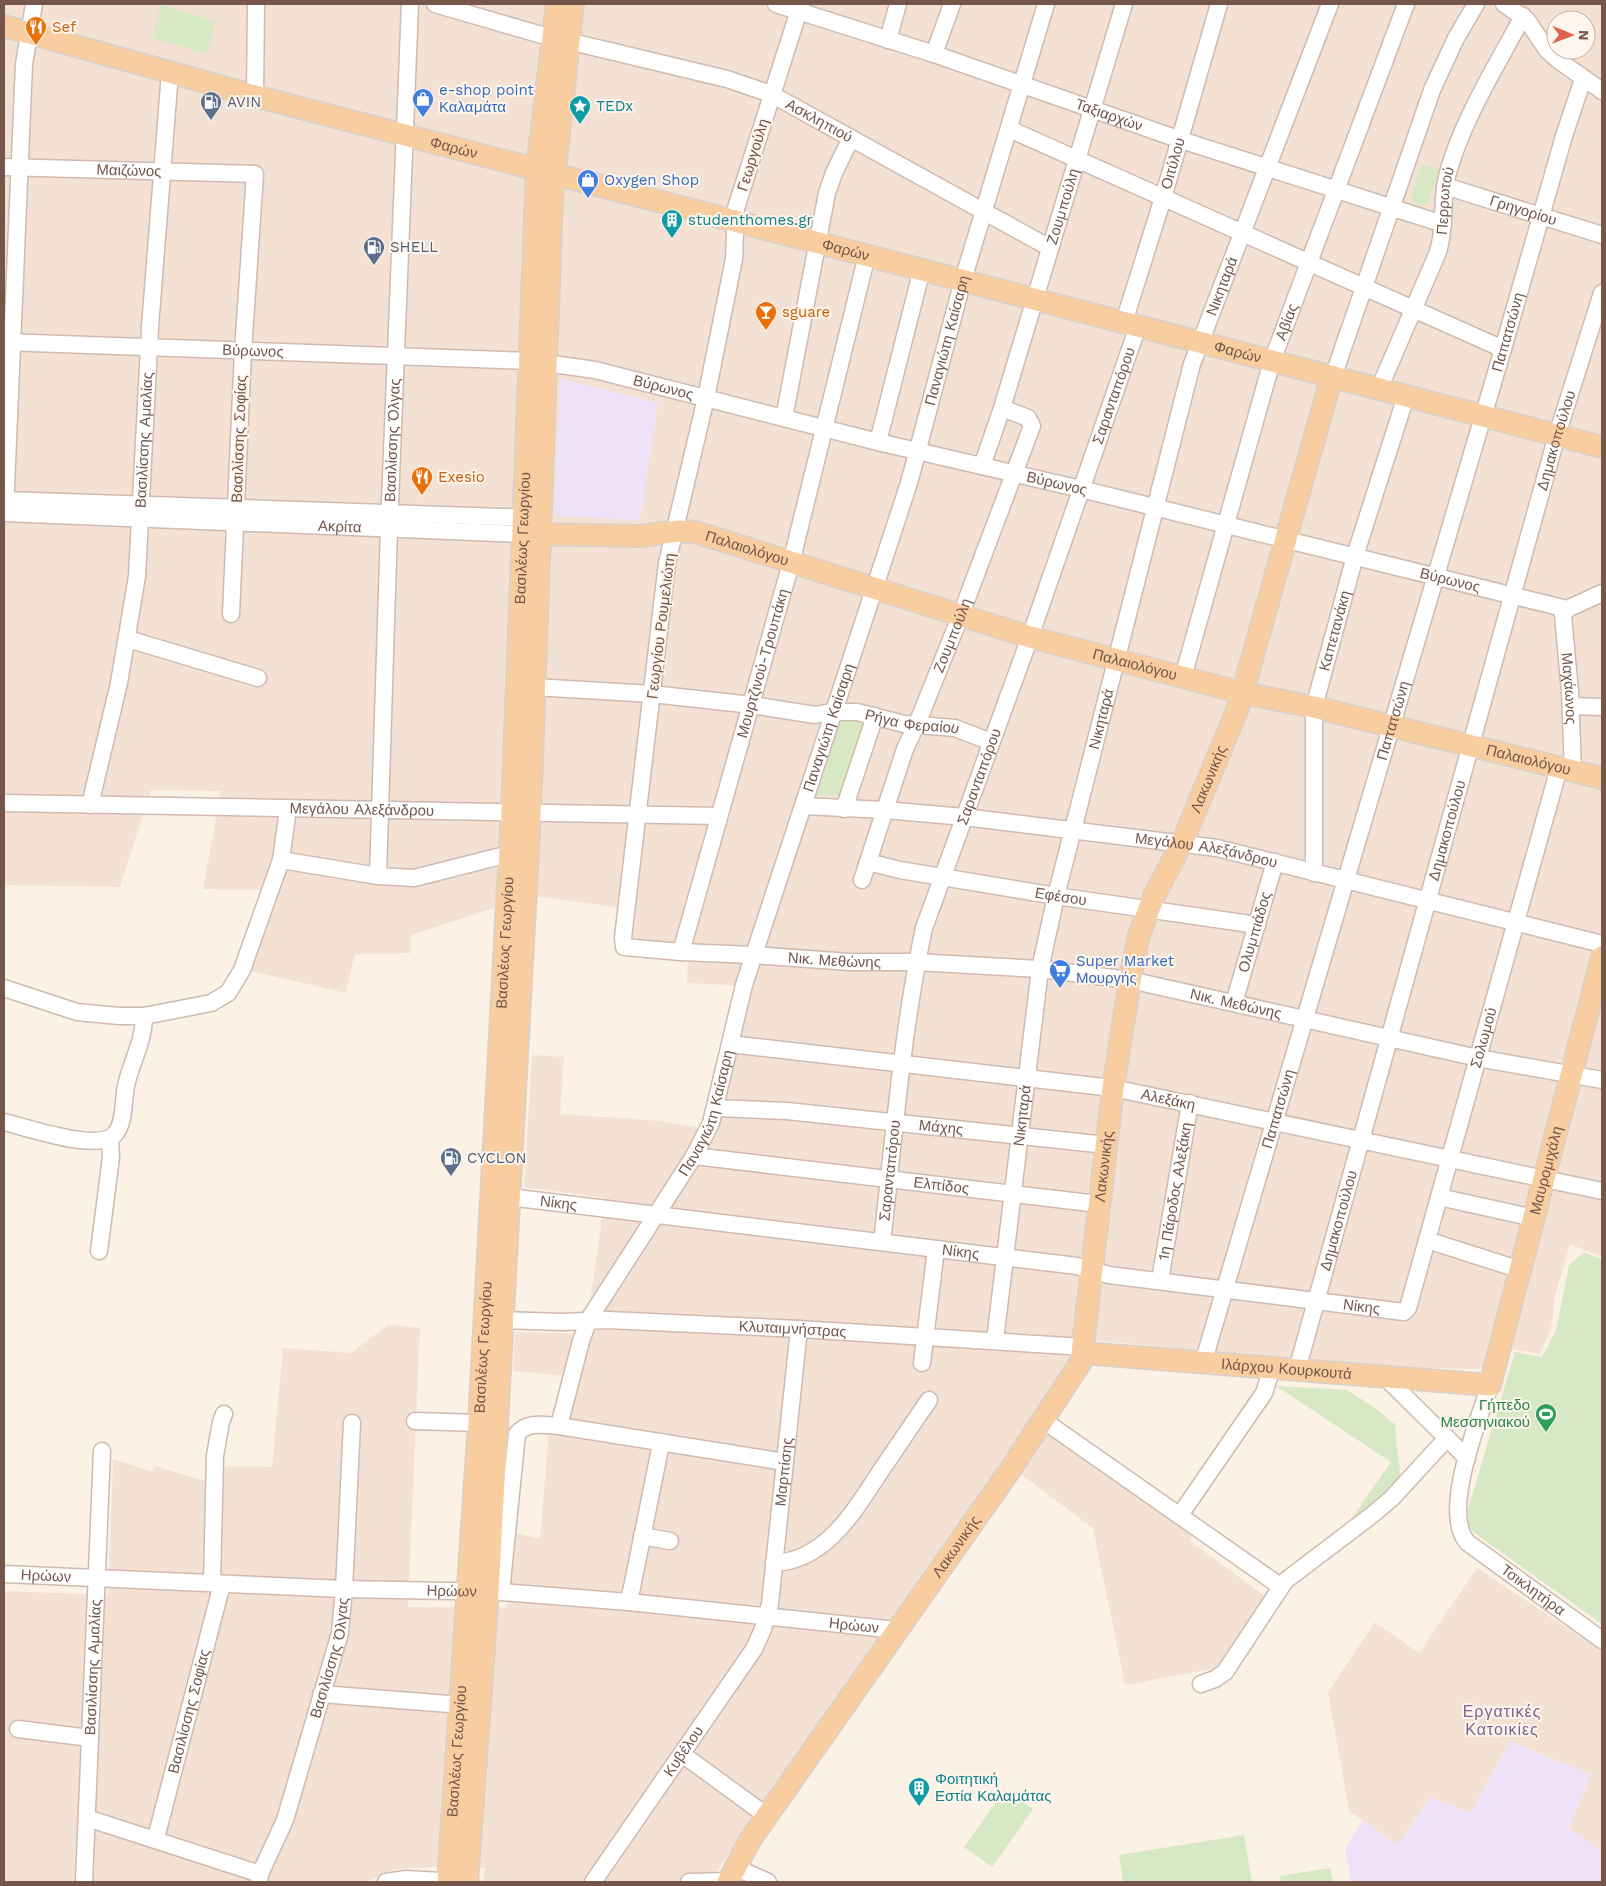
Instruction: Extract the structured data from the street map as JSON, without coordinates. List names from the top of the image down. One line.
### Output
{"streets":{"main road":["Φαρών","Ακρίτα","Βασιλέως Γεωργίου","Παλαιολόγου","Λακωνικής","Μαυρομιχάλη","Ιλάρχου Κουρκουτά"],"street":["Ταξιαρχών","Ασκληπιού","Γεωργούλη","Οιτύλου","Μαιζώνος","Περρωτού","Ζουμπούλη","Γρηγορίου","Νικηταρά","Αβίας","Παπατσώνη","Παναγιώτη Καίσαρη","Βύρωνος","Σαρανταπόρου","Βασιλίσσης Σοφίας","Βασιλίσσης Όλγας","Βασιλίσσης Αμαλίας","Δημακοπούλου","Γεωργίου Ρουμελιώτη","Καπετανάκη","Μουρτζινού-Τρουπάκη","Μαχάωνος","Ρήγα Φεραίου","Μεγάλου Αλεξάνδρου","Εφέσου","Ολυμπιάδος","Νικ. Μεθώνης","Σολωμού","Αλεξάκη","Μάχης","Ελπίδος","1η Πάροδος Αλεξάκη","Νίκης","Κλυταιμνήστρας","Μαρπίσης","Ηρώων","Τσικλητήρα","Κυβέλου"]},"crossings":[["Ταξιαρχών","Γεωργούλη"],["Ταξιαρχών","Οιτύλου"],["Ταξιαρχών","Περρωτού"],["Ταξιαρχών","Ζουμπούλη"],["Ταξιαρχών","Νικηταρά"],["Ταξιαρχών","Αβίας"],["Ταξιαρχών","Παναγιώτη Καίσαρη"],["Ασκληπιού","Γεωργούλη"],["Ασκληπιού","Ζουμπούλη"],["Ασκληπιού","Παναγιώτη Καίσαρη"],["Ασκληπιού","Βασιλέως Γεωργίου"],["Φαρών","Γεωργούλη"],["Φαρών","Οιτύλου"],["Φαρών","Περρωτού"],["Φαρών","Ζουμπούλη"],["Φαρών","Νικηταρά"],["Φαρών","Αβίας"],["Φαρών","Παπατσώνη"],["Φαρών","Παναγιώτη Καίσαρη"],["Φαρών","Σαρανταπόρου"],["Φαρών","Βασιλίσσης Όλγας"],["Φαρών","Βασιλίσσης Αμαλίας"],["Φαρών","Δημακοπούλου"],["Φαρών","Βασιλέως Γεωργίου"],["Φαρών","Γεωργίου Ρουμελιώτη"],["Φαρών","Καπετανάκη"],["Φαρών","Μουρτζινού-Τρουπάκη"],["Φαρών","Λακωνικής"],["Γεωργούλη","Γεωργίου Ρουμελιώτη"],["Οιτύλου","Σαρανταπόρου"],["Μαιζώνος","Βασιλίσσης Σοφίας"],["Μαιζώνος","Βασιλίσσης Αμαλίας"],["Περρωτού","Γρηγορίου"],["Ζουμπούλη","Βύρωνος"],["Ζουμπούλη","Παλαιολόγου"],["Ζουμπούλη","Ρήγα Φεραίου"],["Ζουμπούλη","Μεγάλου Αλεξάνδρου"],["Ζουμπούλη","Εφέσου"],["Γρηγορίου","Παπατσώνη"],["Νικηταρά","Βύρωνος"],["Νικηταρά","Παλαιολόγου"],["Νικηταρά","Μεγάλου Αλεξάνδρου"],["Νικηταρά","Εφέσου"],["Νικηταρά","Νικ. Μεθώνης"],["Νικηταρά","Αλεξάκη"],["Νικηταρά","Μάχης"],["Νικηταρά","Ελπίδος"],["Νικηταρά","Νίκης"],["Νικηταρά","Κλυταιμνήστρας"],["Αβίας","Βύρωνος"],["Αβίας","Παλαιολόγου"],["Παπατσώνη","Βύρωνος"],["Παπατσώνη","Παλαιολόγου"],["Παπατσώνη","Μεγάλου Αλεξάνδρου"],["Παπατσώνη","Νικ. Μεθώνης"],["Παπατσώνη","Αλεξάκη"],["Παπατσώνη","Νίκης"],["Παπατσώνη","Ιλάρχου Κουρκουτά"],["Παναγιώτη Καίσαρη","Βύρωνος"],["Παναγιώτη Καίσαρη","Παλαιολόγου"],["Παναγιώτη Καίσαρη","Ρήγα Φεραίου"],["Παναγιώτη Καίσαρη","Μεγάλου Αλεξάνδρου"],["Παναγιώτη Καίσαρη","Νικ. Μεθώνης"],["Παναγιώτη Καίσαρη","Αλεξάκη"],["Παναγιώτη Καίσαρη","Μάχης"],["Παναγιώτη Καίσαρη","Ελπίδος"],["Παναγιώτη Καίσαρη","Νίκης"],["Παναγιώτη Καίσαρη","Κλυταιμνήστρας"],["Βύρωνος","Σαρανταπόρου"],["Βύρωνος","Βασιλίσσης Σοφίας"],["Βύρωνος","Βασιλίσσης Όλγας"],["Βύρωνος","Βασιλίσσης Αμαλίας"],["Βύρωνος","Δημακοπούλου"],["Βύρωνος","Βασιλέως Γεωργίου"],["Βύρωνος","Γεωργίου Ρουμελιώτη"],["Βύρωνος","Καπετανάκη"],["Βύρωνος","Μουρτζινού-Τρουπάκη"],["Βύρωνος","Μαχάωνος"],["Βύρωνος","Λακωνικής"],["Σαρανταπόρου","Παλαιολόγου"],["Σαρανταπόρου","Ρήγα Φεραίου"],["Σαρανταπόρου","Μεγάλου Αλεξάνδρου"],["Σαρανταπόρου","Εφέσου"],["Σαρανταπόρου","Νικ. Μεθώνης"],["Σαρανταπόρου","Αλεξάκη"],["Σαρανταπόρου","Μάχης"],["Σαρανταπόρου","Ελπίδος"],["Σαρανταπόρου","Νίκης"],["Βασιλίσσης Σοφίας","Ακρίτα"],["Βασιλίσσης Σοφίας","Ηρώων"],["Βασιλίσσης Όλγας","Ακρίτα"],["Βασιλίσσης Όλγας","Μεγάλου Αλεξάνδρου"],["Βασιλίσσης Όλγας","Ηρώων"],["Βασιλίσσης Αμαλίας","Ακρίτα"],["Βασιλίσσης Αμαλίας","Μεγάλου Αλεξάνδρου"],["Βασιλίσσης Αμαλίας","Ηρώων"],["Δημακοπούλου","Παλαιολόγου"],["Δημακοπούλου","Μεγάλου Αλεξάνδρου"],["Δημακοπούλου","Νικ. Μεθώνης"],["Δημακοπούλου","Αλεξάκη"],["Δημακοπούλου","Νίκης"],["Δημακοπούλου","Ιλάρχου Κουρκουτά"],["Ακρίτα","Βασιλέως Γεωργίου"],["Ακρίτα","Παλαιολόγου"],["Ακρίτα","Γεωργίου Ρουμελιώτη"],["Βασιλέως Γεωργίου","Ρήγα Φεραίου"],["Βασιλέως Γεωργίου","Μεγάλου Αλεξάνδρου"],["Βασιλέως Γεωργίου","Νίκης"],["Βασιλέως Γεωργίου","Κλυταιμνήστρας"],["Βασιλέως Γεωργίου","Ηρώων"],["Παλαιολόγου","Γεωργίου Ρουμελιώτη"],["Παλαιολόγου","Καπετανάκη"],["Παλαιολόγου","Μουρτζινού-Τρουπάκη"],["Παλαιολόγου","Μαχάωνος"],["Παλαιολόγου","Λακωνικής"],["Παλαιολόγου","Σολωμού"],["Γεωργίου Ρουμελιώτη","Ρήγα Φεραίου"],["Γεωργίου Ρουμελιώτη","Μεγάλου Αλεξάνδρου"],["Γεωργίου Ρουμελιώτη","Νικ. Μεθώνης"],["Καπετανάκη","Μεγάλου Αλεξάνδρου"],["Μουρτζινού-Τρουπάκη","Ρήγα Φεραίου"],["Μουρτζινού-Τρουπάκη","Μεγάλου Αλεξάνδρου"],["Μουρτζινού-Τρουπάκη","Νικ. Μεθώνης"],["Μαχάωνος","Σολωμού"],["Λακωνικής","Μεγάλου Αλεξάνδρου"],["Λακωνικής","Εφέσου"],["Λακωνικής","Νικ. Μεθώνης"],["Λακωνικής","Αλεξάκη"],["Λακωνικής","Μάχης"],["Λακωνικής","Ελπίδος"],["Λακωνικής","Νίκης"],["Λακωνικής","Κλυταιμνήστρας"],["Λακωνικής","Ιλάρχου Κουρκουτά"],["Λακωνικής","Ηρώων"],["Μεγάλου Αλεξάνδρου","Ολυμπιάδος"],["Μεγάλου Αλεξάνδρου","Σολωμού"],["Εφέσου","Ολυμπιάδος"],["Ολυμπιάδος","Νικ. Μεθώνης"],["Νικ. Μεθώνης","Σολωμού"],["Νικ. Μεθώνης","Μαυρομιχάλη"],["Σολωμού","Αλεξάκη"],["Σολωμού","Νίκης"],["Αλεξάκη","Μαυρομιχάλη"],["Αλεξάκη","1η Πάροδος Αλεξάκη"],["Μαυρομιχάλη","Ιλάρχου Κουρκουτά"],["1η Πάροδος Αλεξάκη","Νίκης"],["Κλυταιμνήστρας","Ιλάρχου Κουρκουτά"],["Κλυταιμνήστρας","Μαρπίσης"],["Μαρπίσης","Ηρώων"],["Μαρπίσης","Κυβέλου"],["Ηρώων","Κυβέλου"]],"districts":["Εργατικές Κατοικίες"],"places":{"restaurant":["Sef","Exesio"],"shop":["e-shop point Καλαμάτα","Oxygen Shop"],"fuel station":["AVIN","SHELL","CYCLON"],"place":["TEDx"],"building":["studenthomes.gr","Φοιτητική Εστία Καλαμάτας"],"bar":["sguare"],"supermarket":["Super Market Μουργής"],"sports":["Γήπεδο Μεσσηνιακού"]},"north":"right"}
